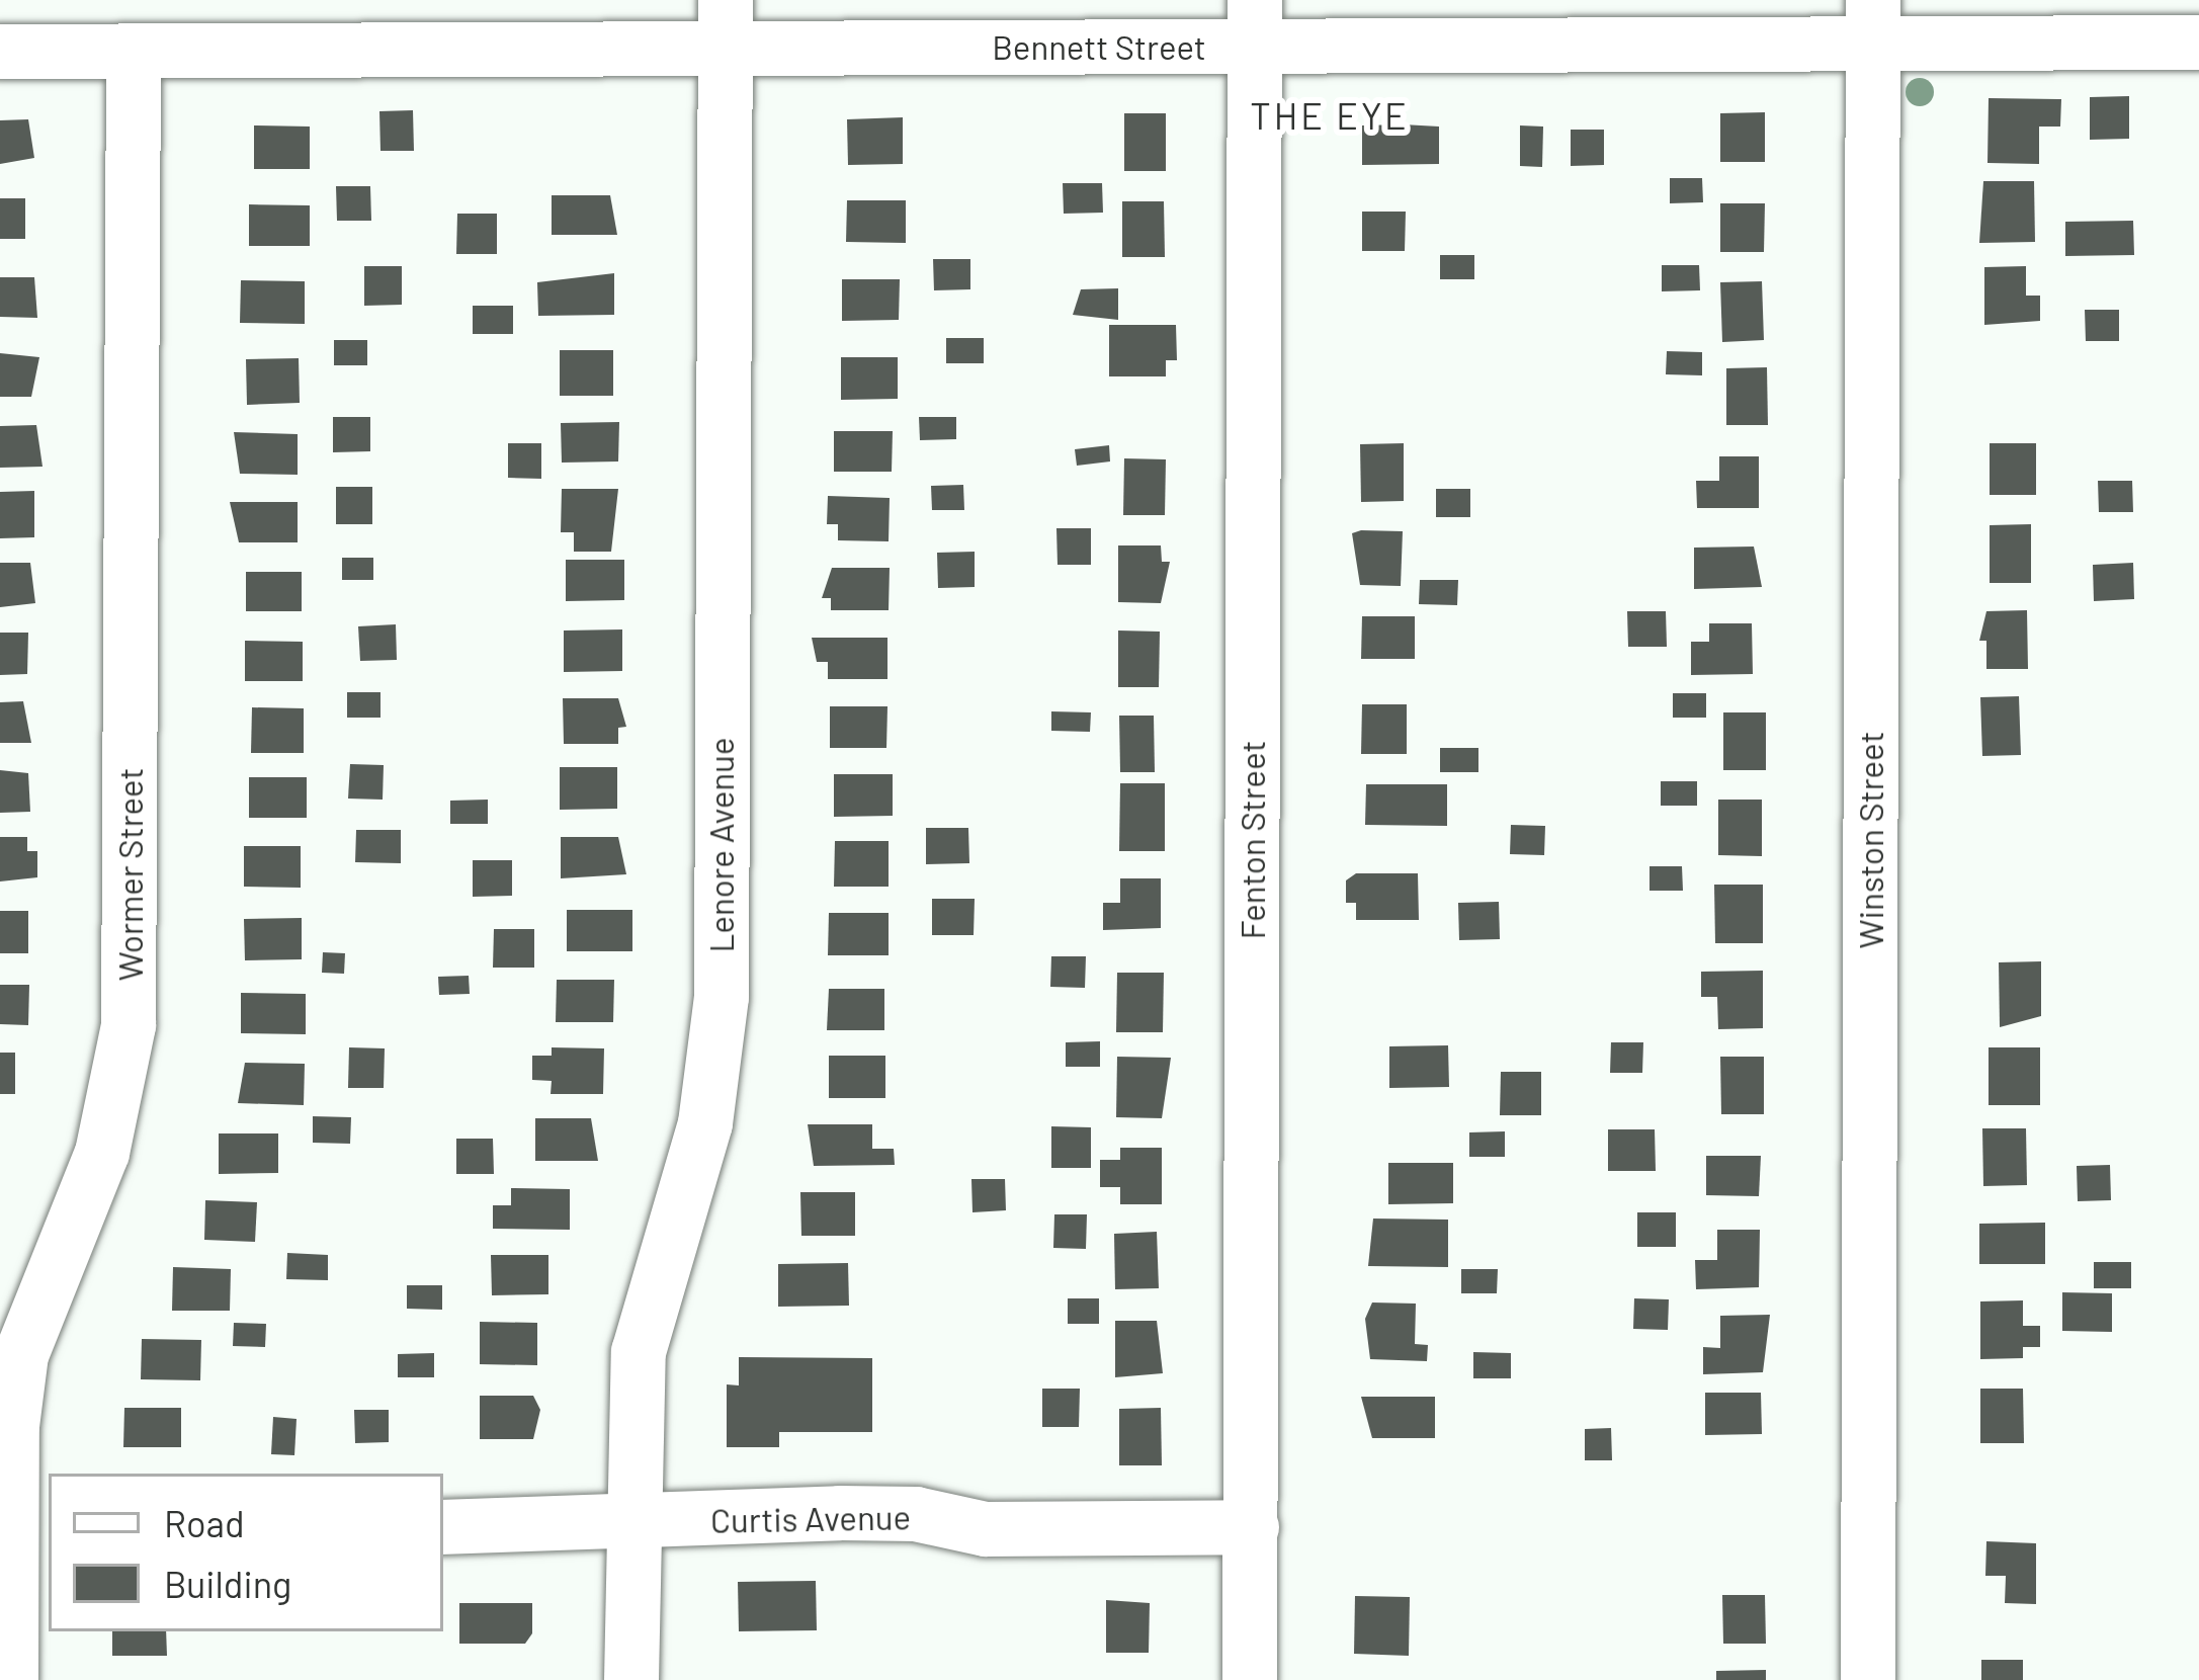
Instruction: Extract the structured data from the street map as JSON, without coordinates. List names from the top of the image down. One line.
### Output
{"streets":{"street":["Bennett Street","Fenton Street","Winston Street","Lenore Avenue","Wormer Street","Curtis Avenue"]},"crossings":[["Bennett Street","Fenton Street"],["Bennett Street","Winston Street"],["Bennett Street","Lenore Avenue"],["Bennett Street","Wormer Street"],["Fenton Street","Curtis Avenue"],["Lenore Avenue","Curtis Avenue"]],"districts":["THE EYE"],"legend":["Road","Building"]}
